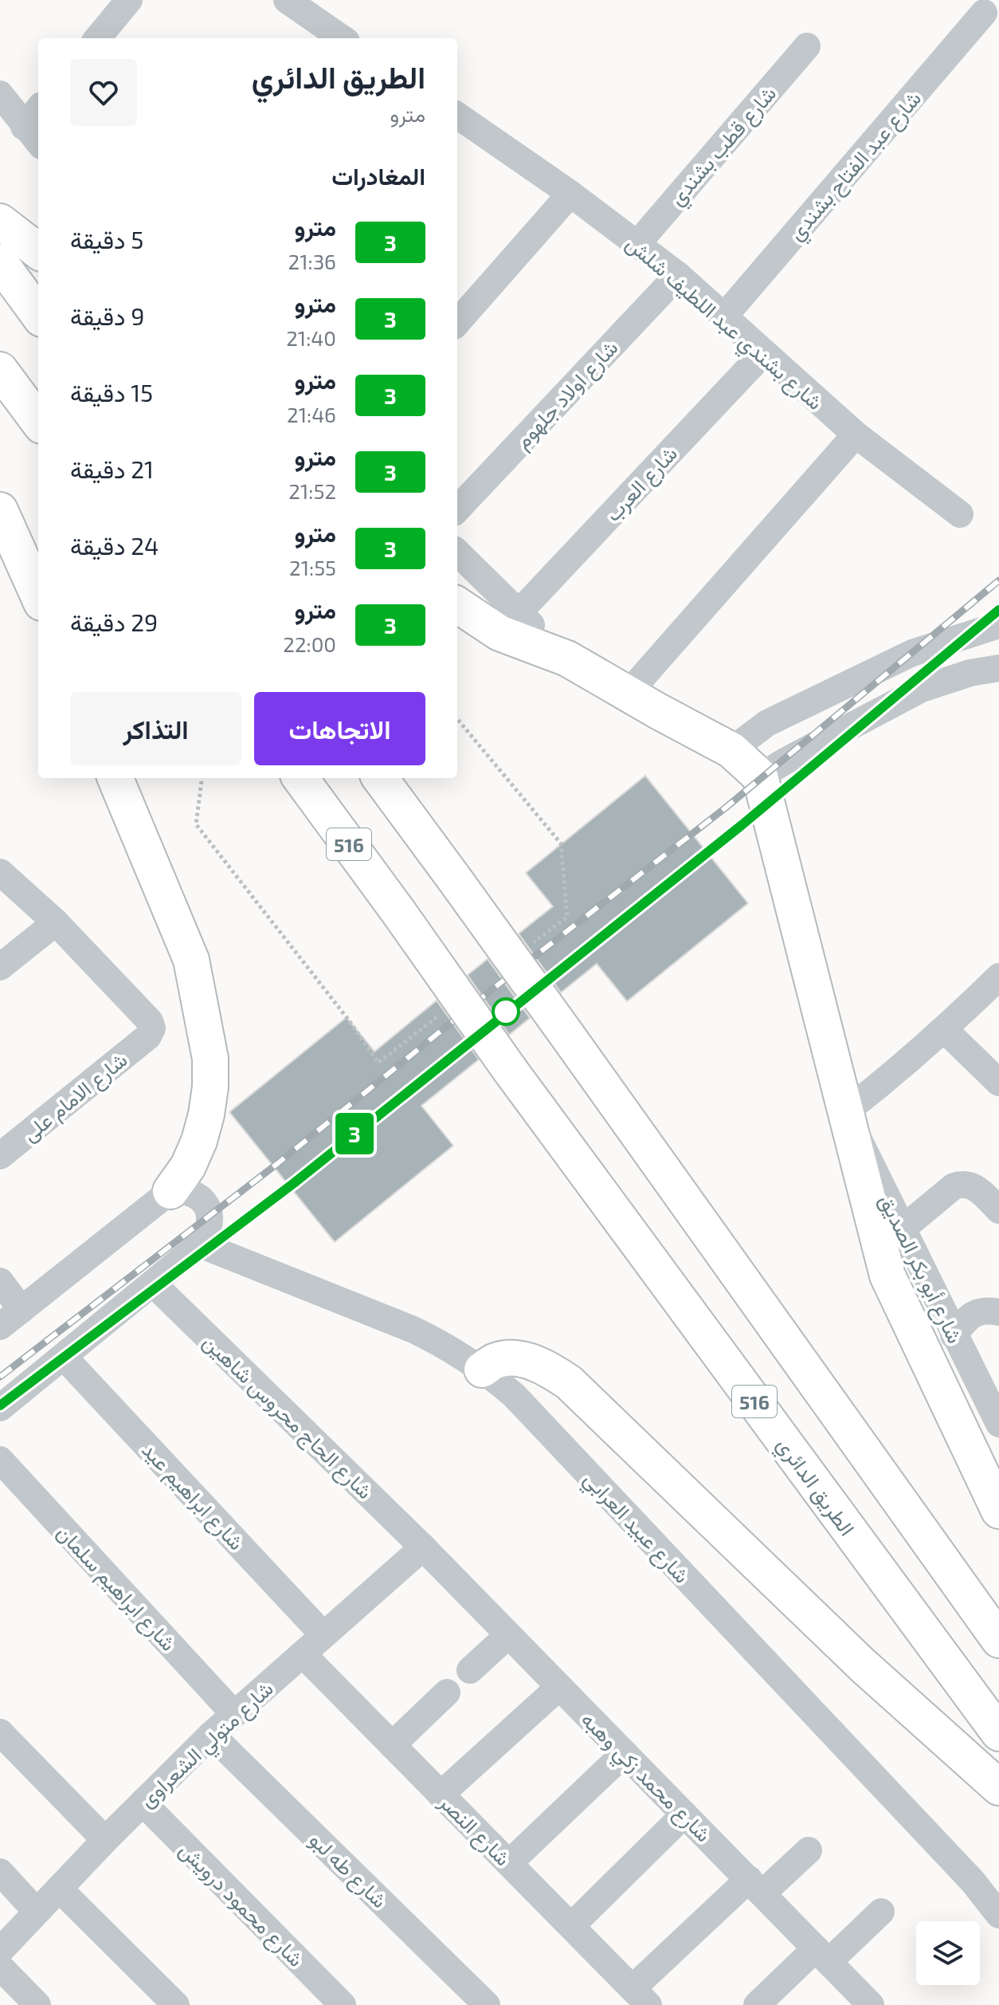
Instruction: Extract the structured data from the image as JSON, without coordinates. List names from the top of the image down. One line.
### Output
{"streets":{"highway":["516","الطريق الدائري"],"street":["شارع قطب بشندي","شارع عبد الفتاح بشندي","شارع بشندي عبد اللطيف شلش","شارع اولاد جلهوم","شارع العرب","شارع الامام على","شارع أبو بكر الصديق","شارع الحاج محروس شاهين","شارع ابراهيم عيد","شارع عبيد العرابي","شارع ابراهيم سلمان","شارع متولي الشعراوى","شارع محمد زكي وهبه","شارع النصر","شارع طه لبو","شارع محمود درويش"]},"crossings":[["شارع قطب بشندي","شارع بشندي عبد اللطيف شلش"],["شارع عبد الفتاح بشندي","شارع بشندي عبد اللطيف شلش"],["شارع بشندي عبد اللطيف شلش","شارع اولاد جلهوم"],["شارع بشندي عبد اللطيف شلش","شارع العرب"],["شارع الحاج محروس شاهين","شارع متولي الشعراوى"],["شارع الحاج محروس شاهين","شارع محمد زكي وهبه"],["شارع ابراهيم عيد","شارع متولي الشعراوى"],["شارع ابراهيم سلمان","شارع متولي الشعراوى"],["شارع متولي الشعراوى","شارع محمد زكي وهبه"],["شارع متولي الشعراوى","شارع النصر"],["شارع متولي الشعراوى","شارع طه لبو"],["شارع متولي الشعراوى","شارع محمود درويش"]],"lines":["metro line 3"],"page":{"on_map":"3","heading":[["الطريق الدائري","مترو"],"المغادرات"],"list":[{"mark":"3","name":"مترو","note":"21:36","value":"5 دقيقة"},{"mark":"3","name":"مترو","note":"21:40","value":"9 دقيقة"},{"mark":"3","name":"مترو","note":"21:46","value":"15 دقيقة"},{"mark":"3","name":"مترو","note":"21:52","value":"21 دقيقة"},{"mark":"3","name":"مترو","note":"21:55","value":"24 دقيقة"},{"mark":"3","name":"مترو","note":"22:00","value":"29 دقيقة"}],"buttons":["الاتجاهات","التذاكر"]}}
